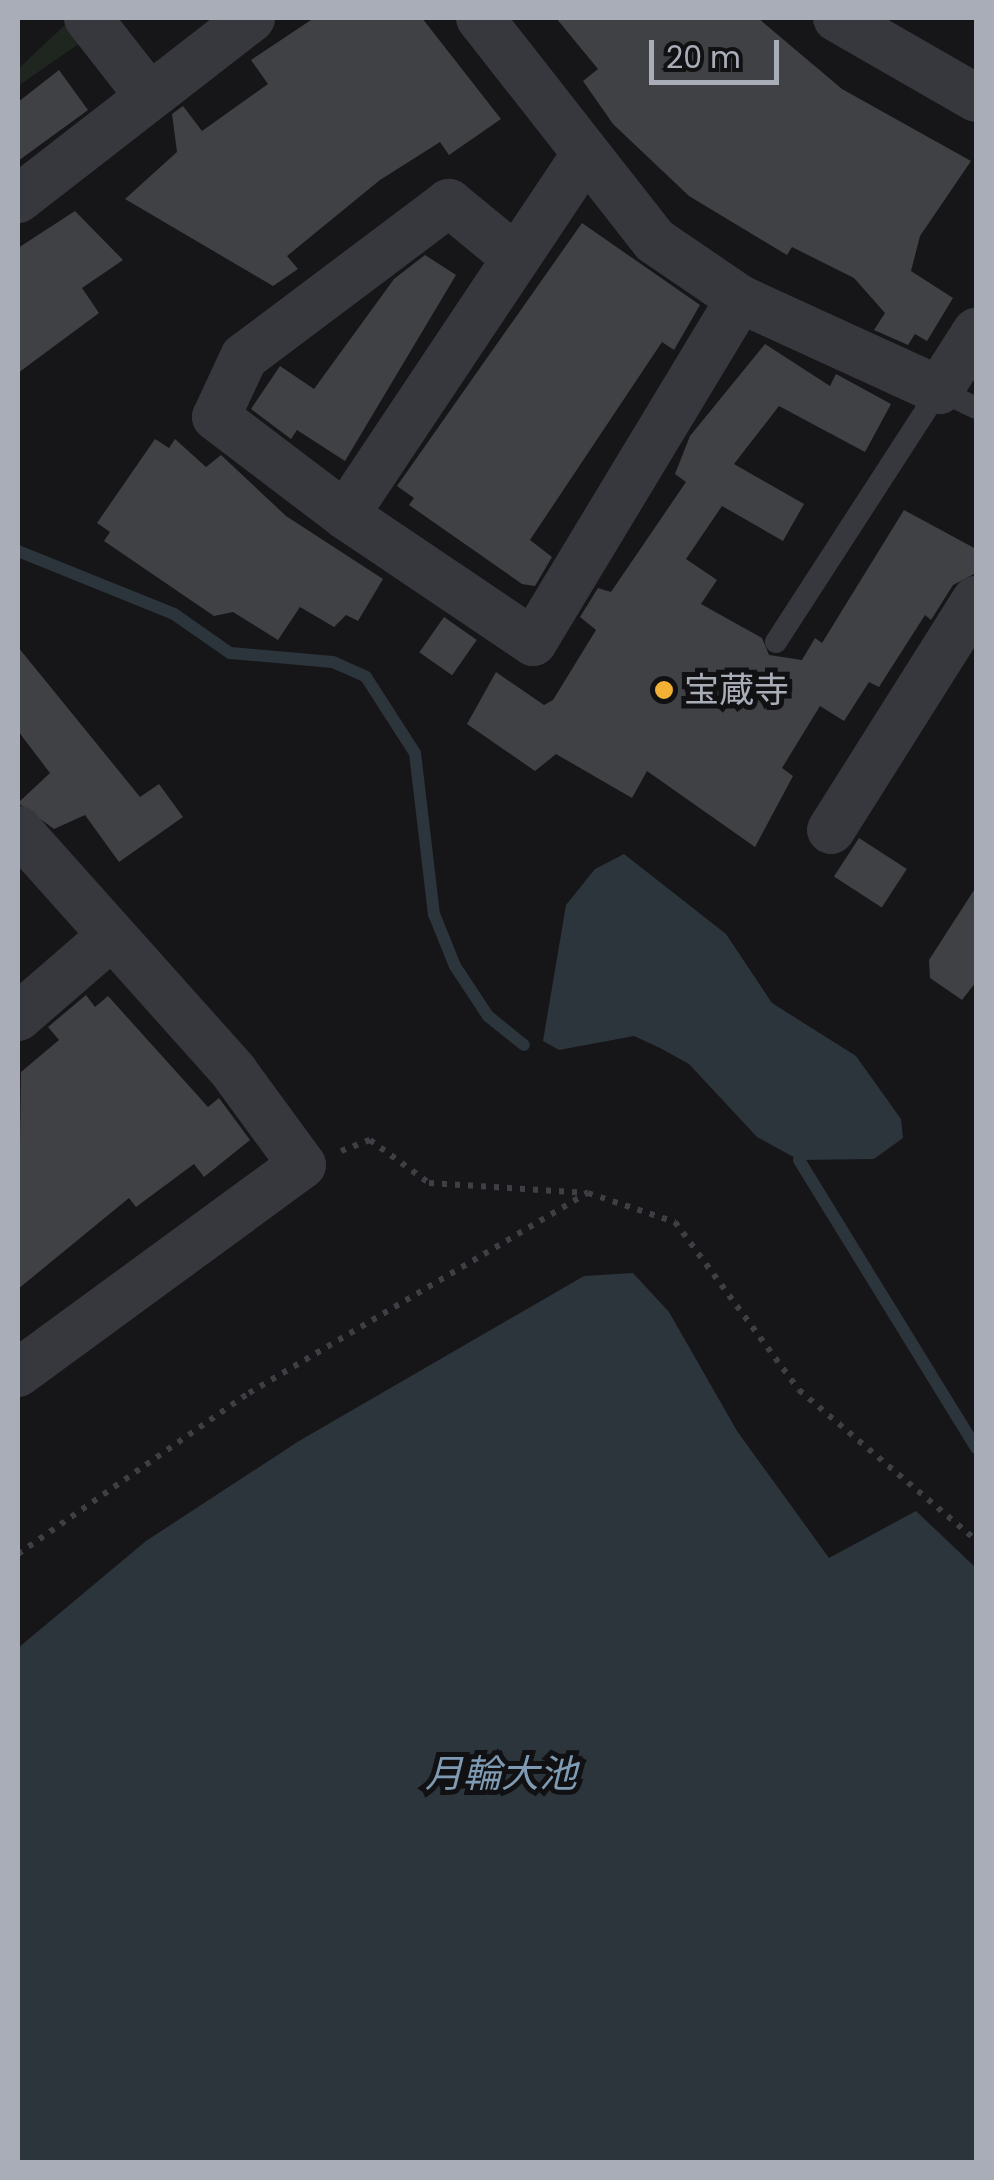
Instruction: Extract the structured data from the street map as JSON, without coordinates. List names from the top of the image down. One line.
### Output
{"water":["月輪大池"],"places":["宝蔵寺"],"scale_bar":"20 m"}
